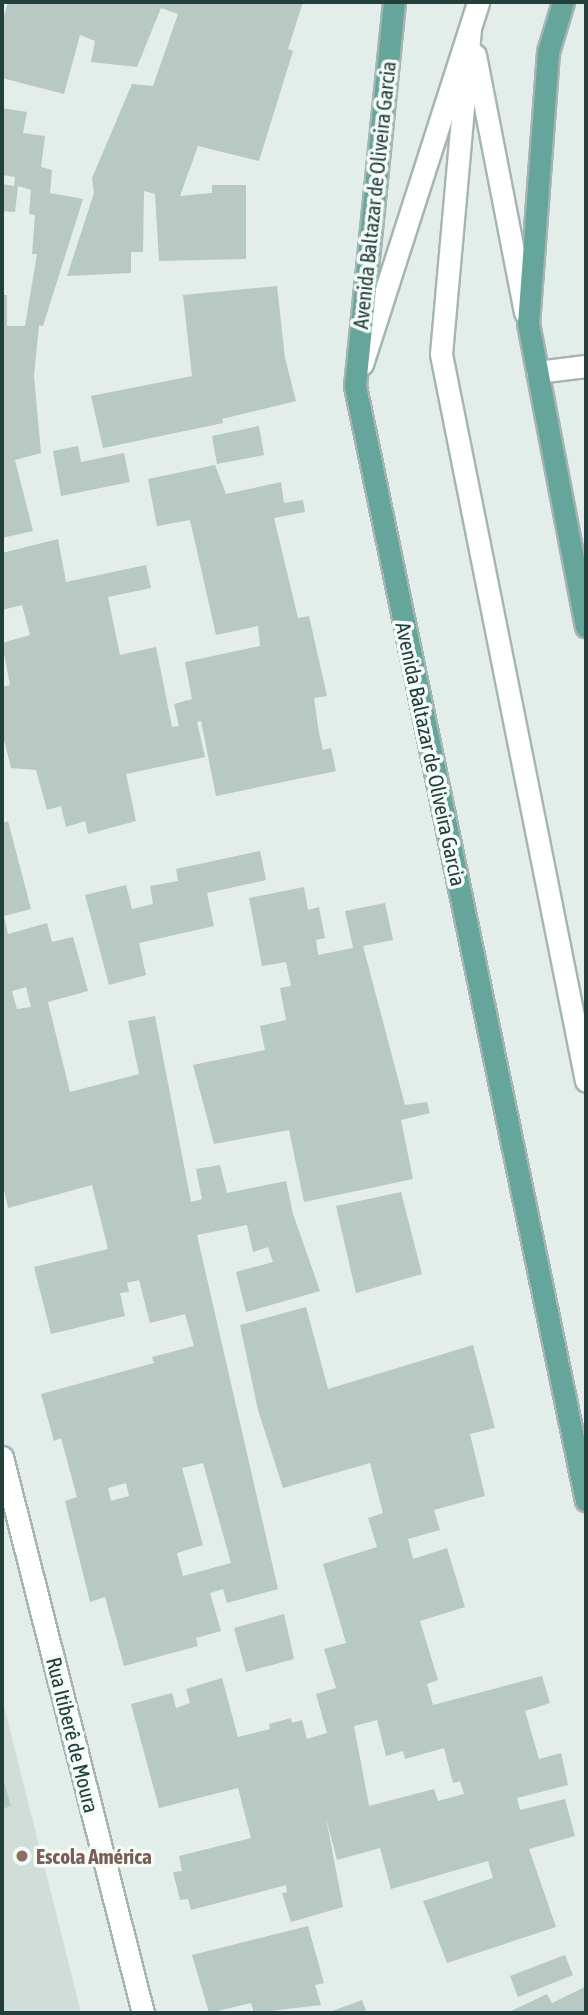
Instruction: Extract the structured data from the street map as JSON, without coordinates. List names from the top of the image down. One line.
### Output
{"streets":{"main road":["Avenida Baltazar de Oliveira Garcia"],"street":["Rua Itiberê de Moura"]},"places":["Escola América"]}
